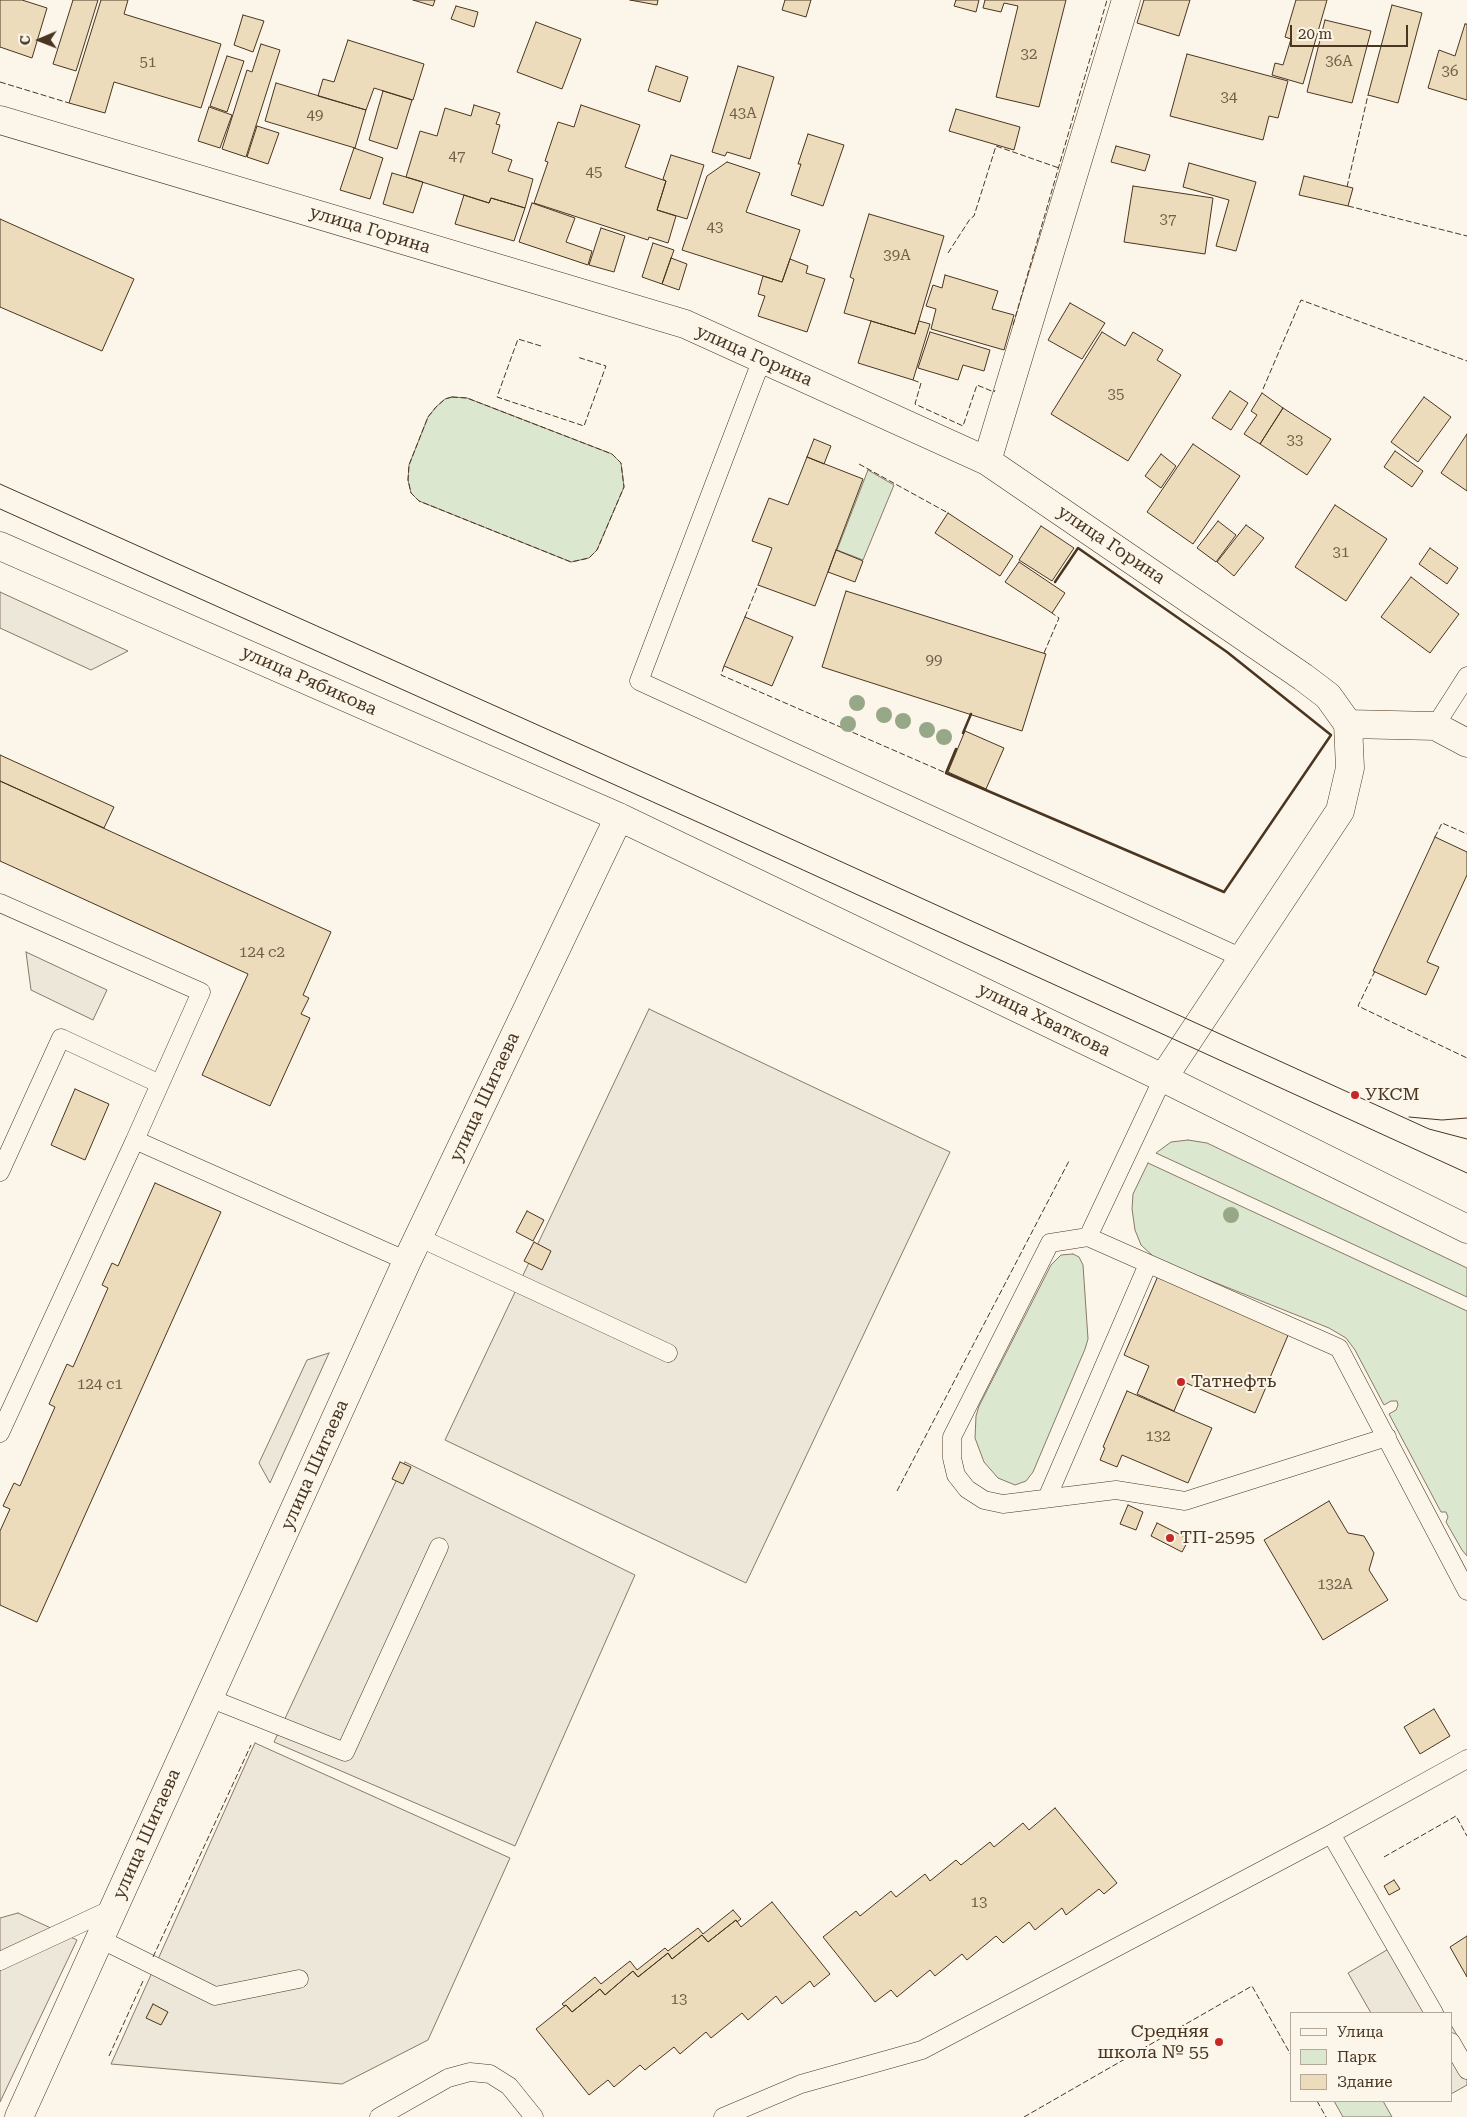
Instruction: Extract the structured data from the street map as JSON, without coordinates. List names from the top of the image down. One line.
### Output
{"streets":{"street":["улица Горина","улица Рябикова","улица Хваткова","улица Шигаева"]},"crossings":[["улица Рябикова","улица Хваткова"],["улица Рябикова","улица Шигаева"],["улица Хваткова","улица Шигаева"]],"places":["УКСМ","Татнефть","ТП-2595","Средняя школа № 55"],"house_numbers":["32","36А","51","36","34","43А","49","47","45","37","43","39А","35","33","31","99","124 с2","124 с1","132","132А","13","13"],"legend":["Улица","Парк","Здание"],"scale_bar":"20 m","north":"left"}
